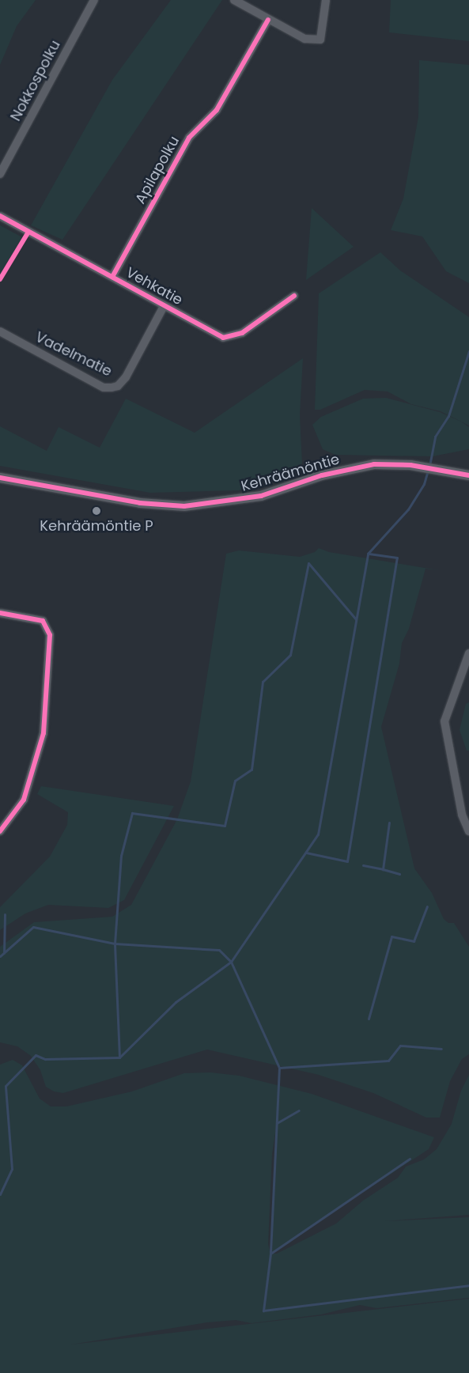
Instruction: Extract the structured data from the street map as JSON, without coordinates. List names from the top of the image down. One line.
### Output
{"streets":{"street":["Nokkospolku","Apilapolku","Vehkatie","Vadelmatie","Kehräämöntie"]},"crossings":[["Apilapolku","Vehkatie"],["Vehkatie","Vadelmatie"]],"places":["Kehräämöntie P"]}
